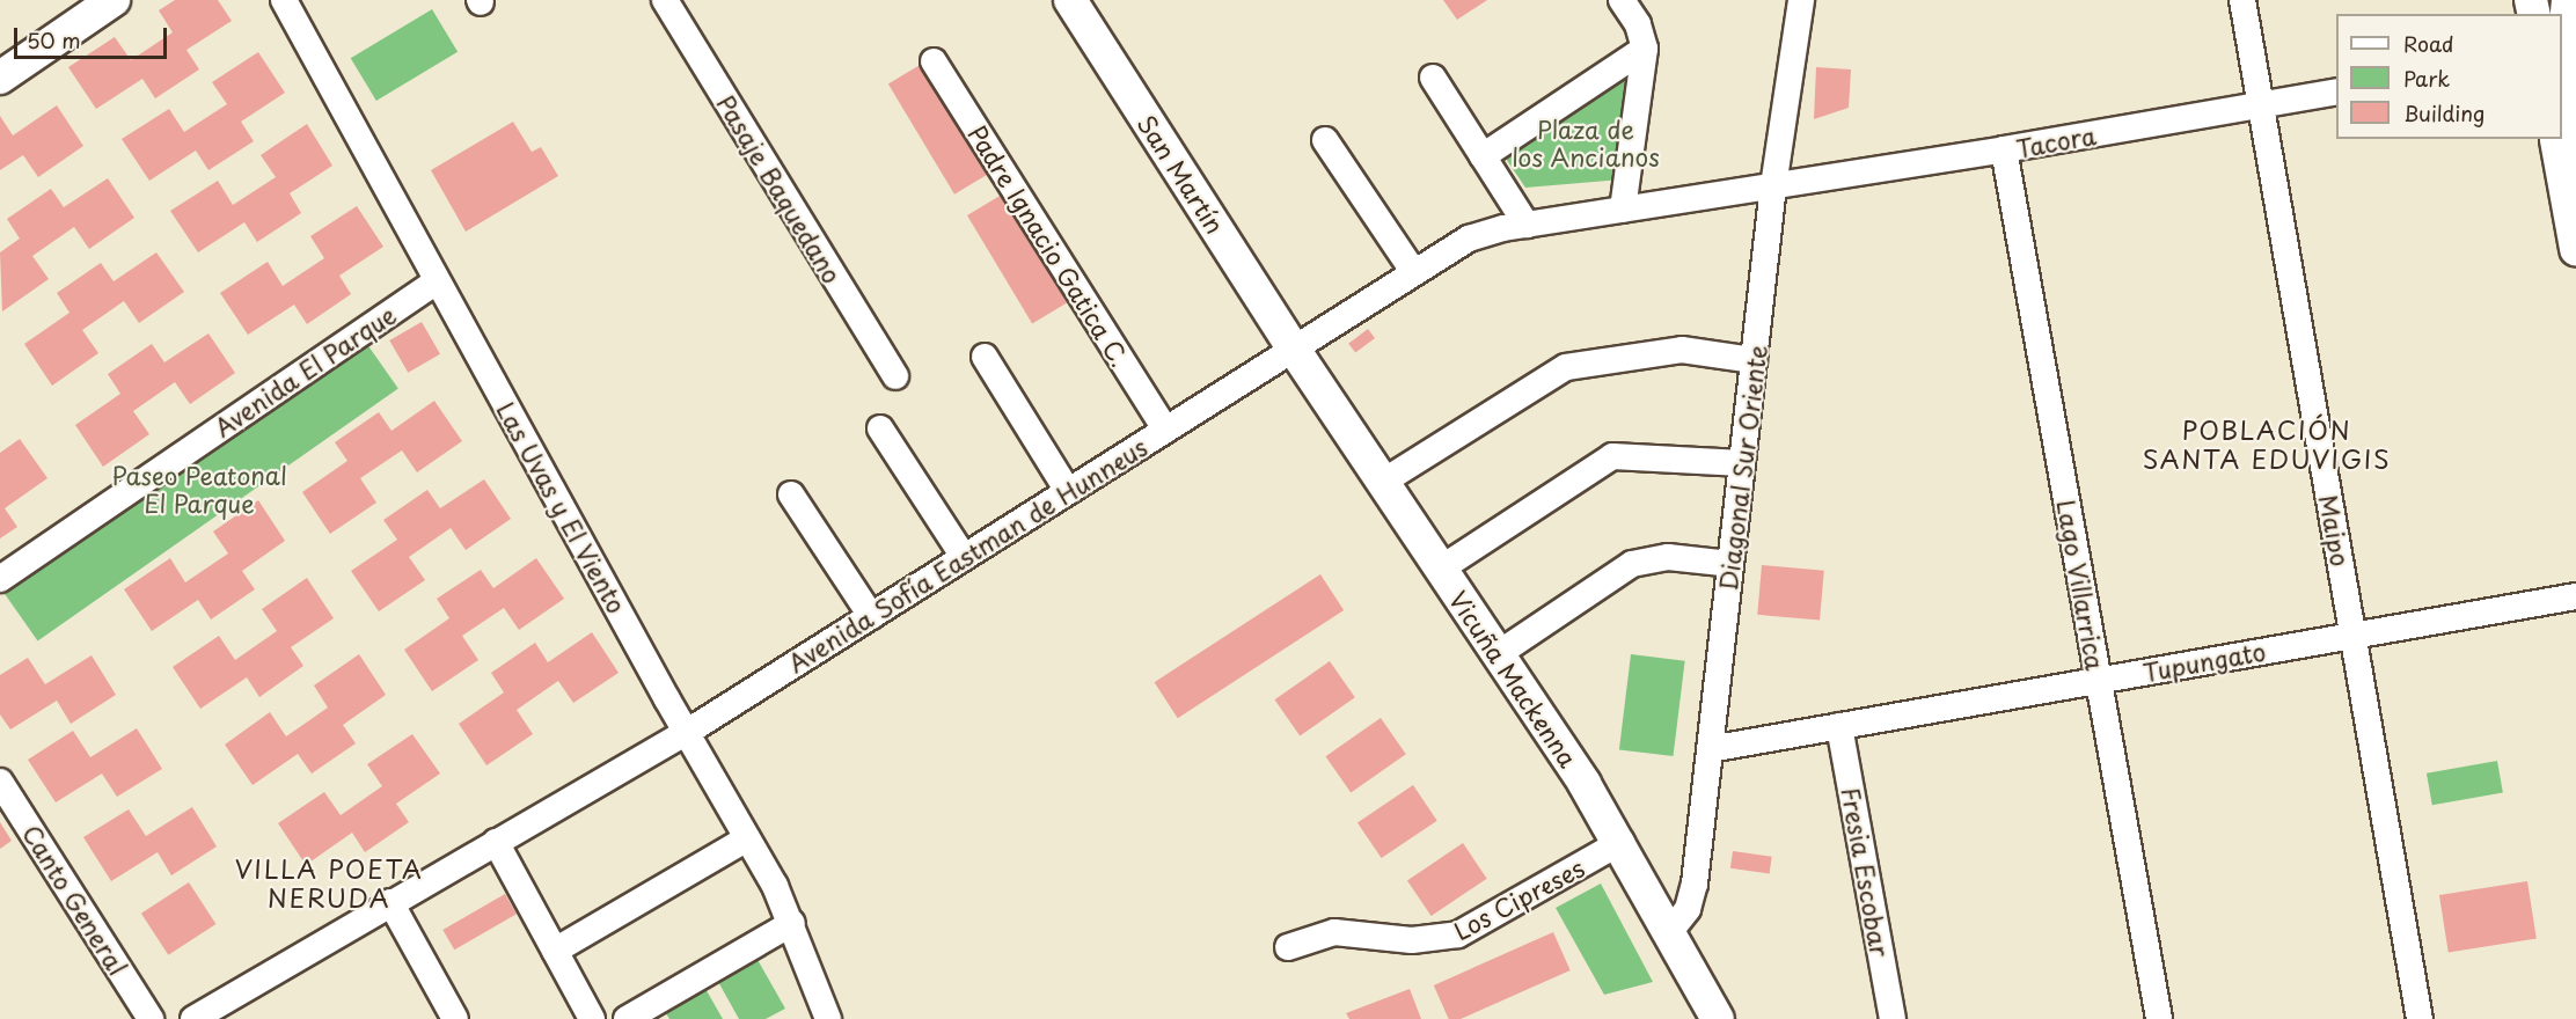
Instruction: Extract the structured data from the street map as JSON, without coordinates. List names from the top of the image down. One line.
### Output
{"streets":{"main road":["San Martín","Vicuña Mackenna"],"street":["Tacora","Pasaje Baquedano","Padre Ignacio Gatica C.","Avenida El Parque","Diagonal Sur Oriente","Las Uvas y El Viento","Maipo","Avenida Sofía Eastman de Hunneus","Lago Villarrica","Tupungato","Fresia Escobar","Los Cipreses","Canto General"]},"crossings":[["Tacora","Diagonal Sur Oriente"],["Tacora","Maipo"],["Tacora","Avenida Sofía Eastman de Hunneus"],["Tacora","Lago Villarrica"],["San Martín","Avenida Sofía Eastman de Hunneus"],["San Martín","Vicuña Mackenna"],["Padre Ignacio Gatica C.","Avenida Sofía Eastman de Hunneus"],["Avenida El Parque","Las Uvas y El Viento"],["Diagonal Sur Oriente","Avenida Sofía Eastman de Hunneus"],["Diagonal Sur Oriente","Tupungato"],["Diagonal Sur Oriente","Vicuña Mackenna"],["Las Uvas y El Viento","Avenida Sofía Eastman de Hunneus"],["Maipo","Tupungato"],["Avenida Sofía Eastman de Hunneus","Vicuña Mackenna"],["Lago Villarrica","Tupungato"],["Tupungato","Fresia Escobar"],["Vicuña Mackenna","Los Cipreses"]],"districts":["POBLACIÓN SANTA EDUVIGIS","VILLA POETA NERUDA"],"parks":["Plaza de los Ancianos","Paseo Peatonal El Parque"],"legend":["Road","Park","Building"],"scale_bar":"50 m"}
